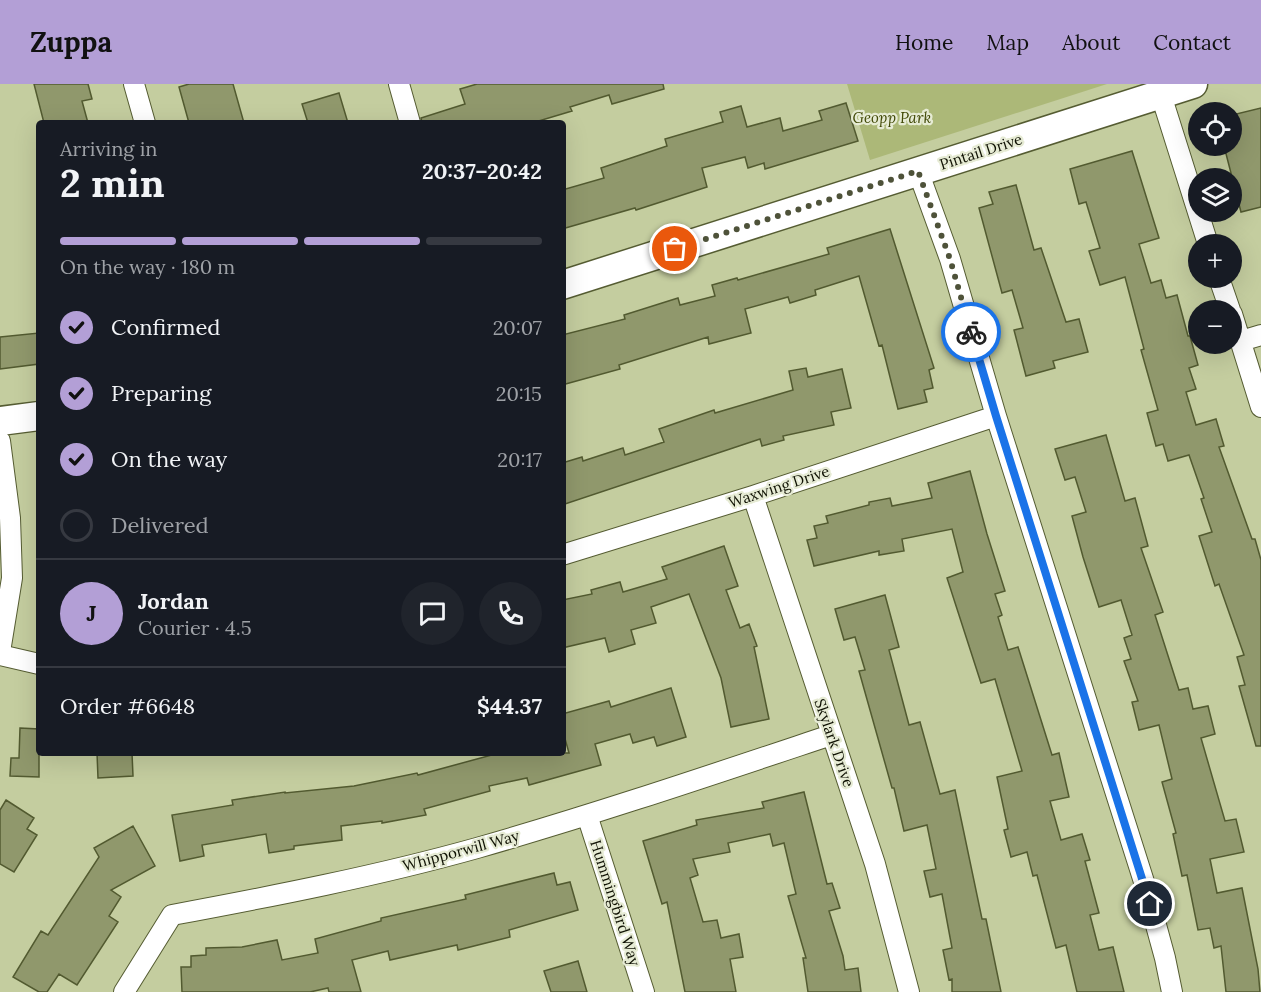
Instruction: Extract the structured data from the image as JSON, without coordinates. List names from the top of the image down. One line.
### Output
{"streets":{"street":["Pintail Drive","Waxwing Drive","Skylark Drive","Whipporwill Way","Hummingbird Way"]},"crossings":[["Waxwing Drive","Skylark Drive"],["Skylark Drive","Whipporwill Way"],["Whipporwill Way","Hummingbird Way"]],"parks":["Geopp Park"],"page":{"header":"Zuppa","nav":["Home","Map","About","Contact"],"map_buttons":["+","−"],"heading":["2 min","Arriving in","20:37–20:42"],"panel":["Jordan","Courier · 4.5","Order #6648","$44.37"],"bar":"On the way · 180 m","list":[["Confirmed","20:07"],["Preparing","20:15"],["On the way","20:17"],"Delivered"],"round":"J"}}
